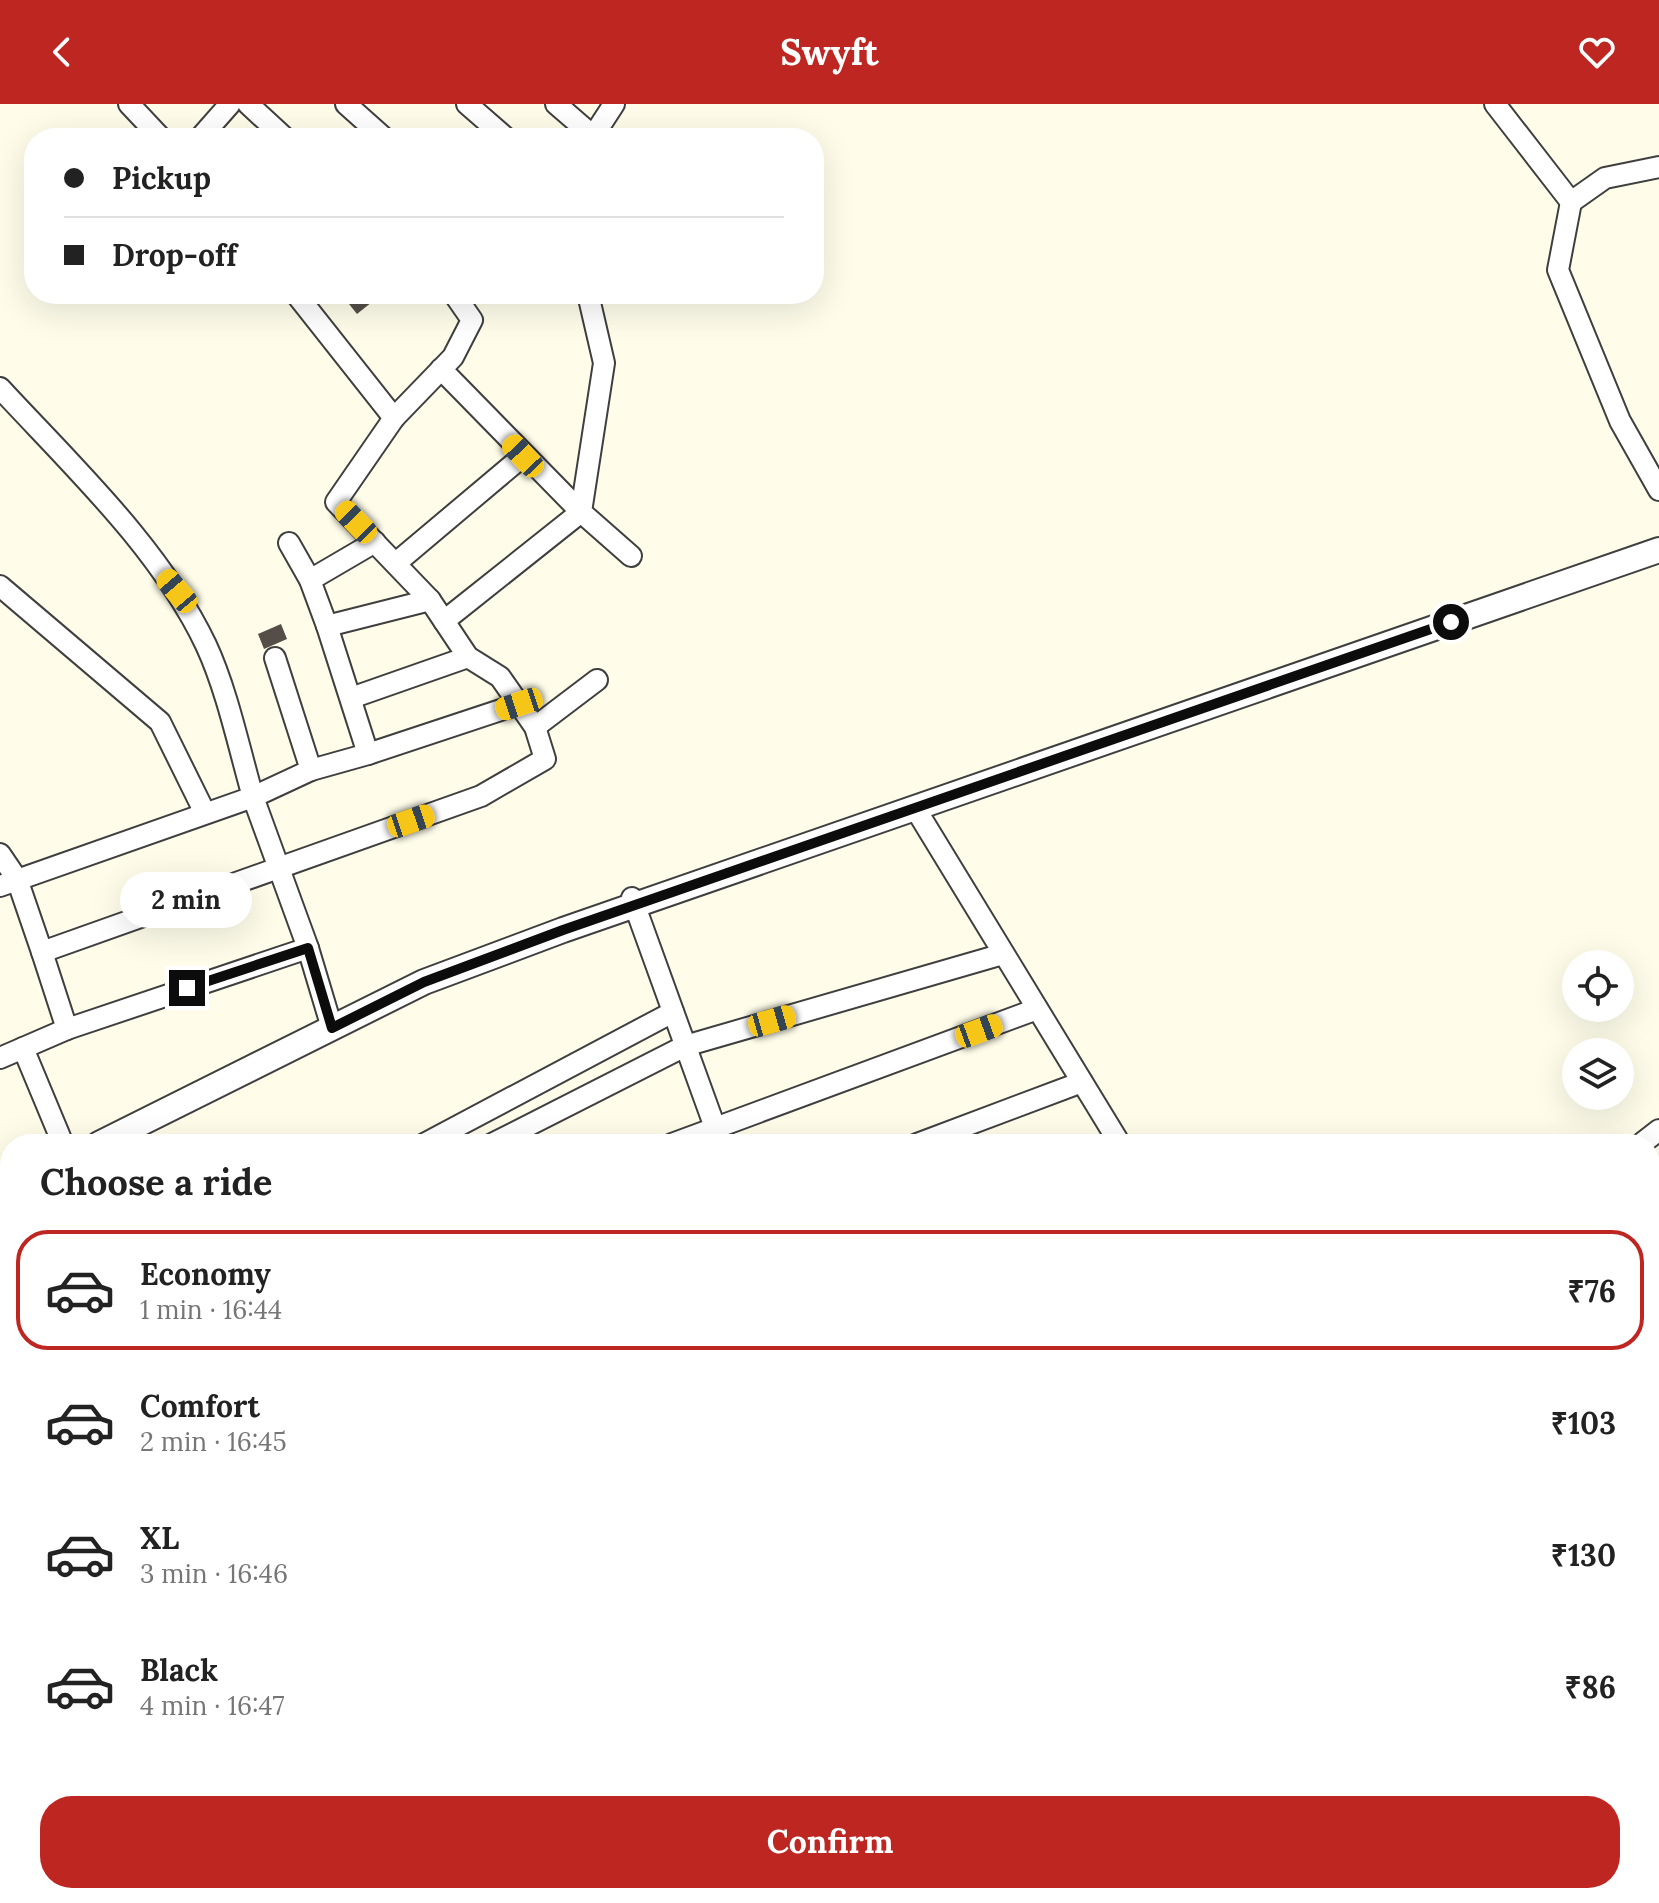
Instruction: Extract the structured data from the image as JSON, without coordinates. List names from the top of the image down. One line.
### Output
{"page":{"header":"Swyft","banner":["Pickup","Drop-off"],"bubble":"2 min","heading":"Choose a ride","list":[{"name":"Economy","note":"1 min · 16:44","value":"₹76"},{"name":"Comfort","note":"2 min · 16:45","value":"₹103"},{"name":"XL","note":"3 min · 16:46","value":"₹130"},{"name":"Black","note":"4 min · 16:47","value":"₹86"}],"buttons":"Confirm"}}
